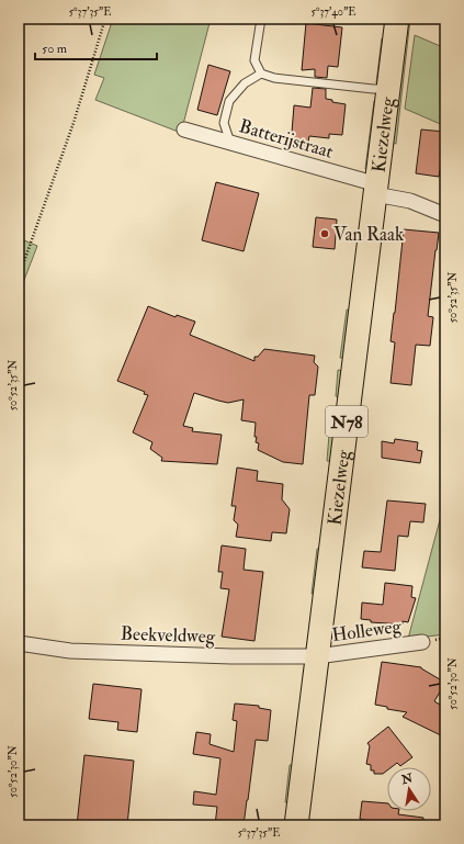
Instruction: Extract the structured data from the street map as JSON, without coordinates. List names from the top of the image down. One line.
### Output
{"streets":{"main road":["Kiezelweg","N78"],"street":["Batterijstraat","Holleweg","Beekveldweg"]},"crossings":[["Kiezelweg","Batterijstraat"],["Kiezelweg","Holleweg"],["Kiezelweg","Beekveldweg"],["Holleweg","Beekveldweg"]],"places":["Van Raak"],"scale_bar":"50 m","north":"top","coordinates":["5°37'35\"E","5°37'40\"E","50°52'35\"N","50°52'30\"N"]}
